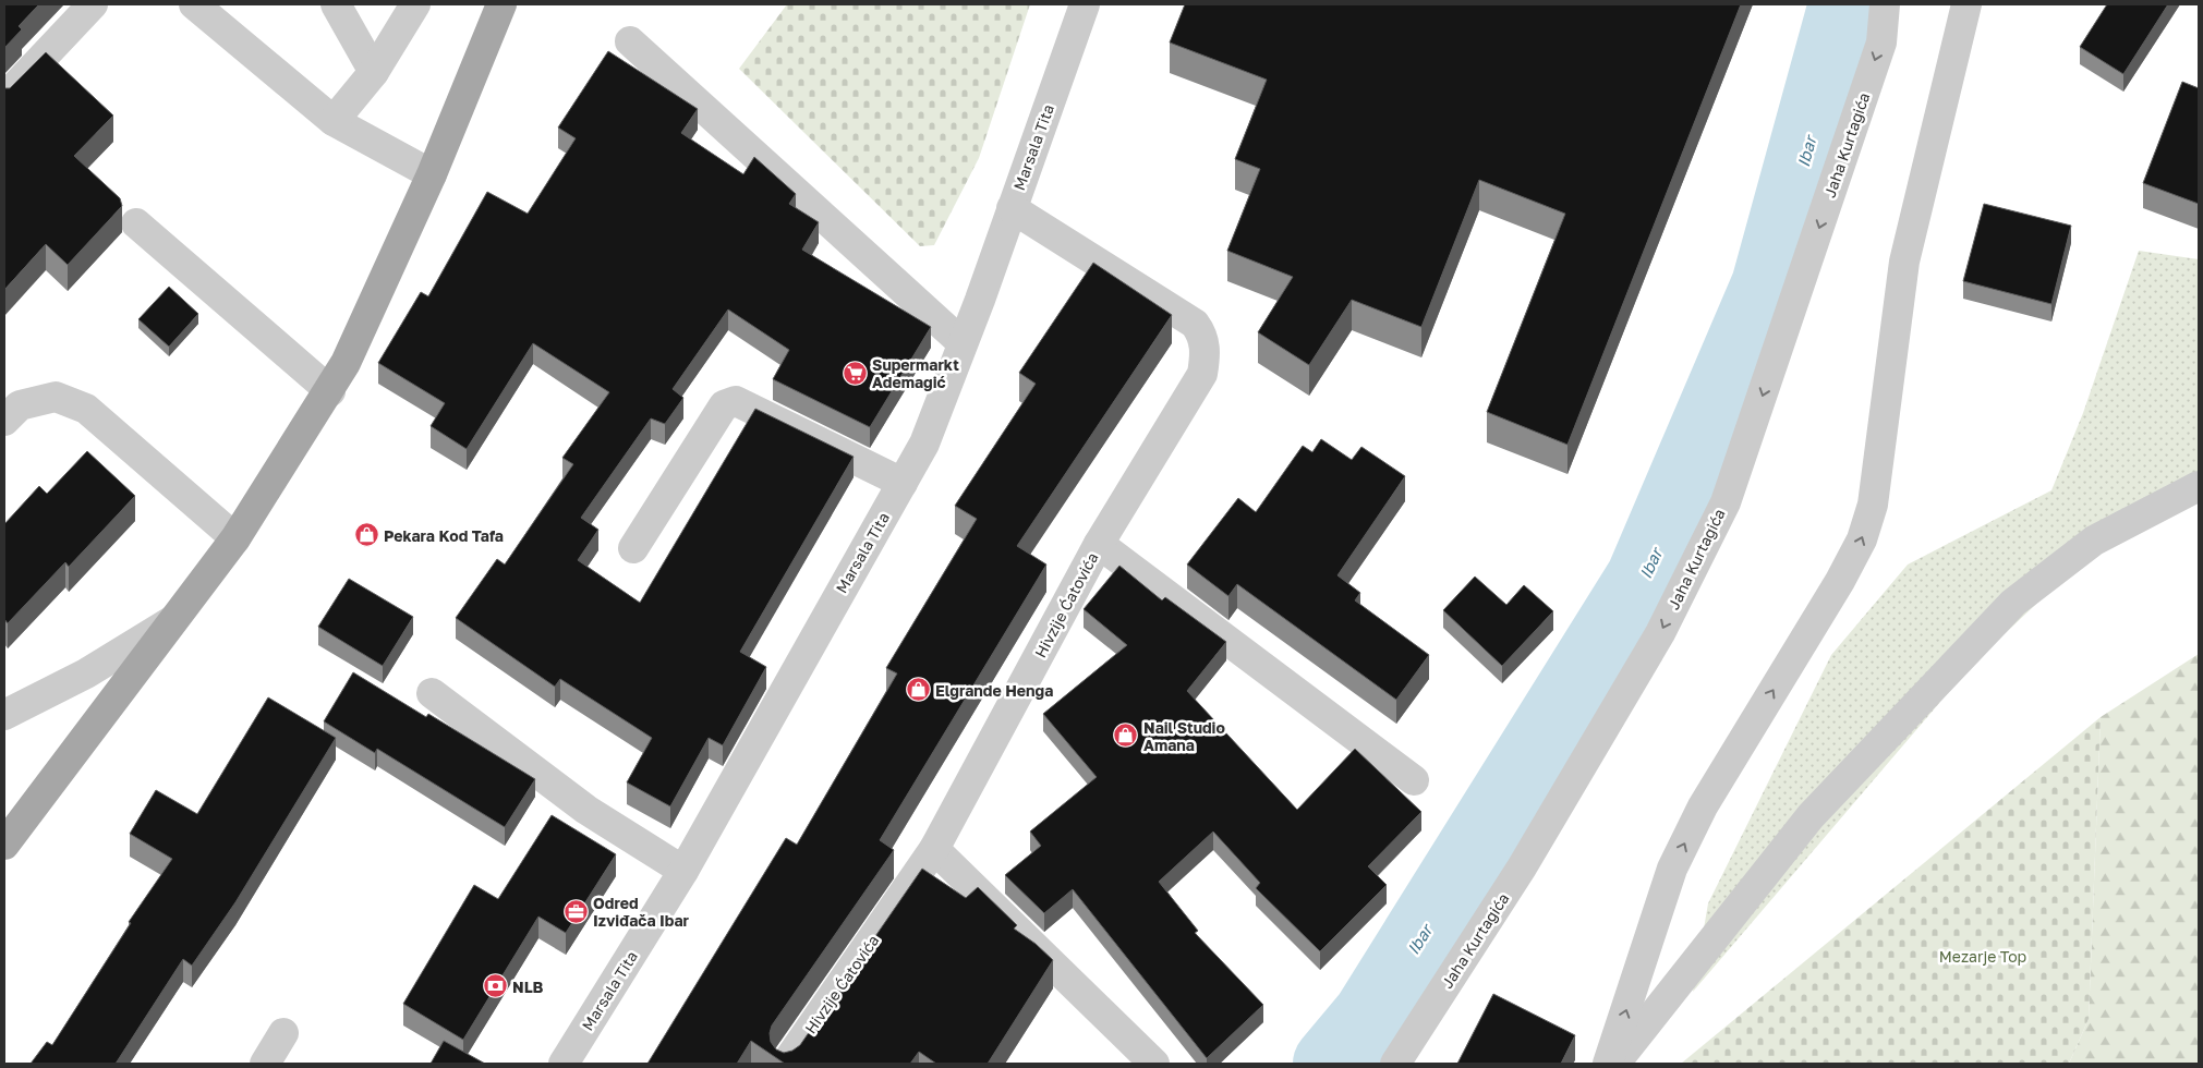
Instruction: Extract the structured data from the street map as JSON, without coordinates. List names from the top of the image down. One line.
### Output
{"streets":{"street":["Jaha Kurtagića","Marsala Tita","Hivzije Ćatovića"]},"crossings":[["Marsala Tita","Hivzije Ćatovića"]],"water":["Ibar"],"parks":["Mezarje Top"],"places":{"supermarket":["Supermarkt Ademagić"],"shop":["Pekara Kod Tafa","Elgrande Henga","Nail Studio Amana"],"office":["Odred Izviđača Ibar"],"bank":["NLB"]}}
